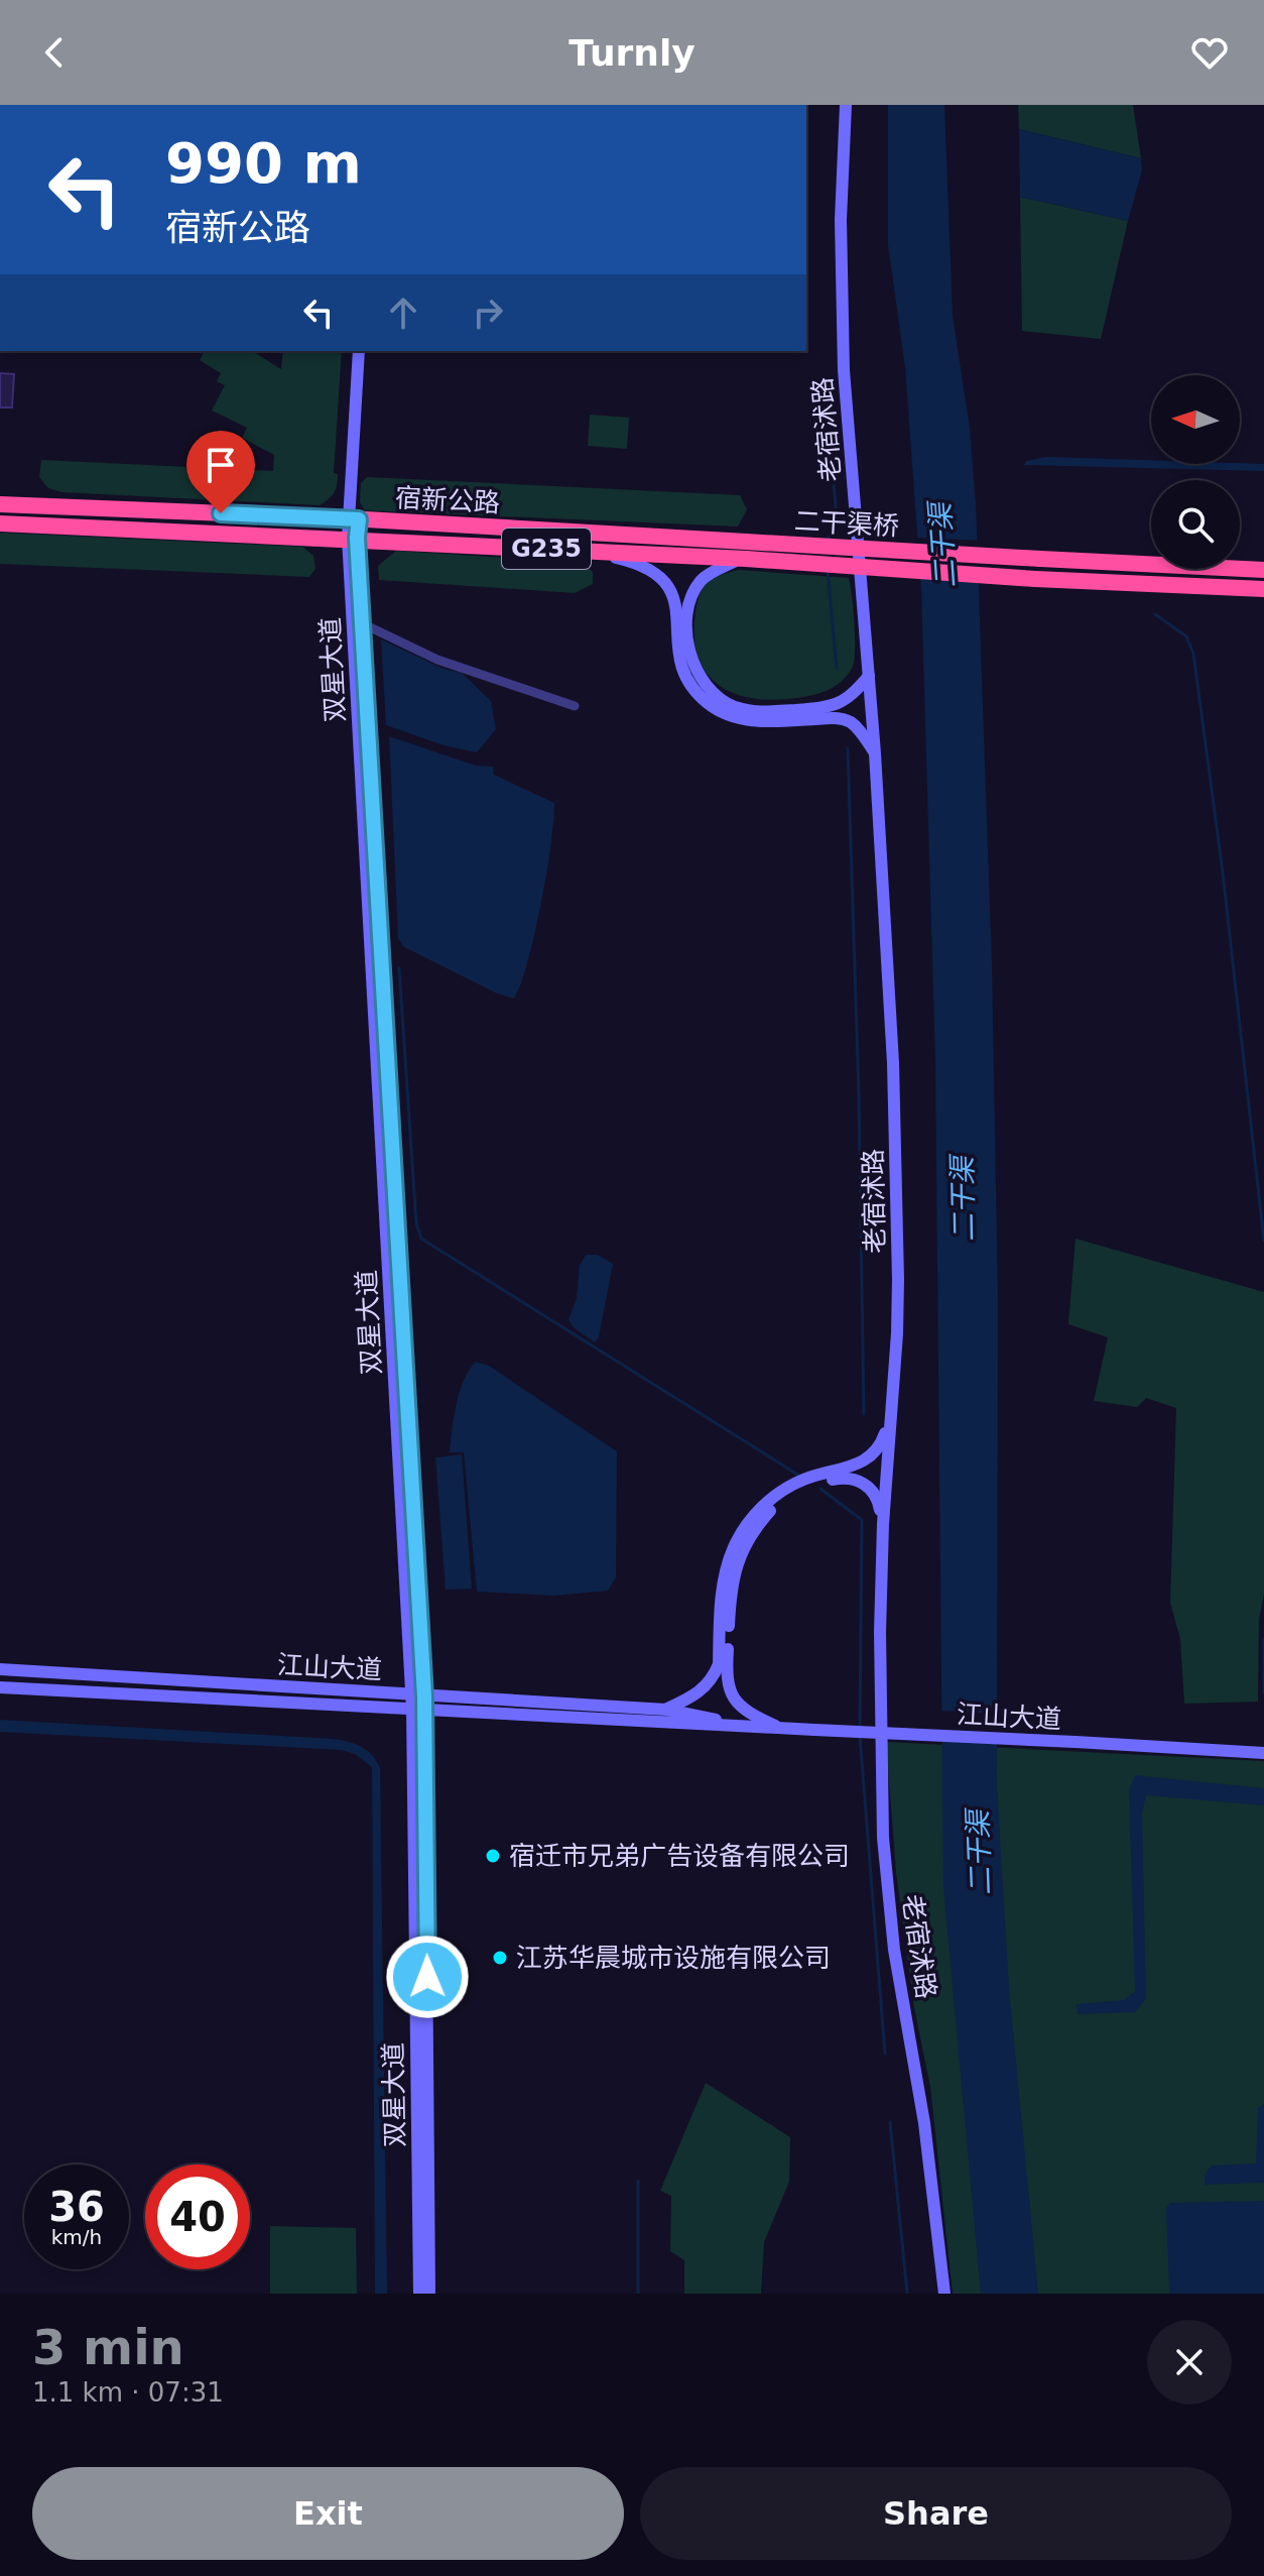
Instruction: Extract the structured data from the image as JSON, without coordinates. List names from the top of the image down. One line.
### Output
{"streets":{"highway":["宿新公路","二干渠桥","G235"],"main road":["老宿沭路","双星大道","江山大道"]},"crossings":[["宿新公路","二干渠桥"],["宿新公路","双星大道"],["双星大道","江山大道"]],"water":["二干渠"],"places":["宿迁市兄弟广告设备有限公司","江苏华晨城市设施有限公司"],"north":"left","page":{"header":"Turnly","turn":["990 m","宿新公路"],"speed":"36 km/h","limit":"40","heading":["3 min","1.1 km · 07:31"],"buttons":["Exit","Share"]}}
